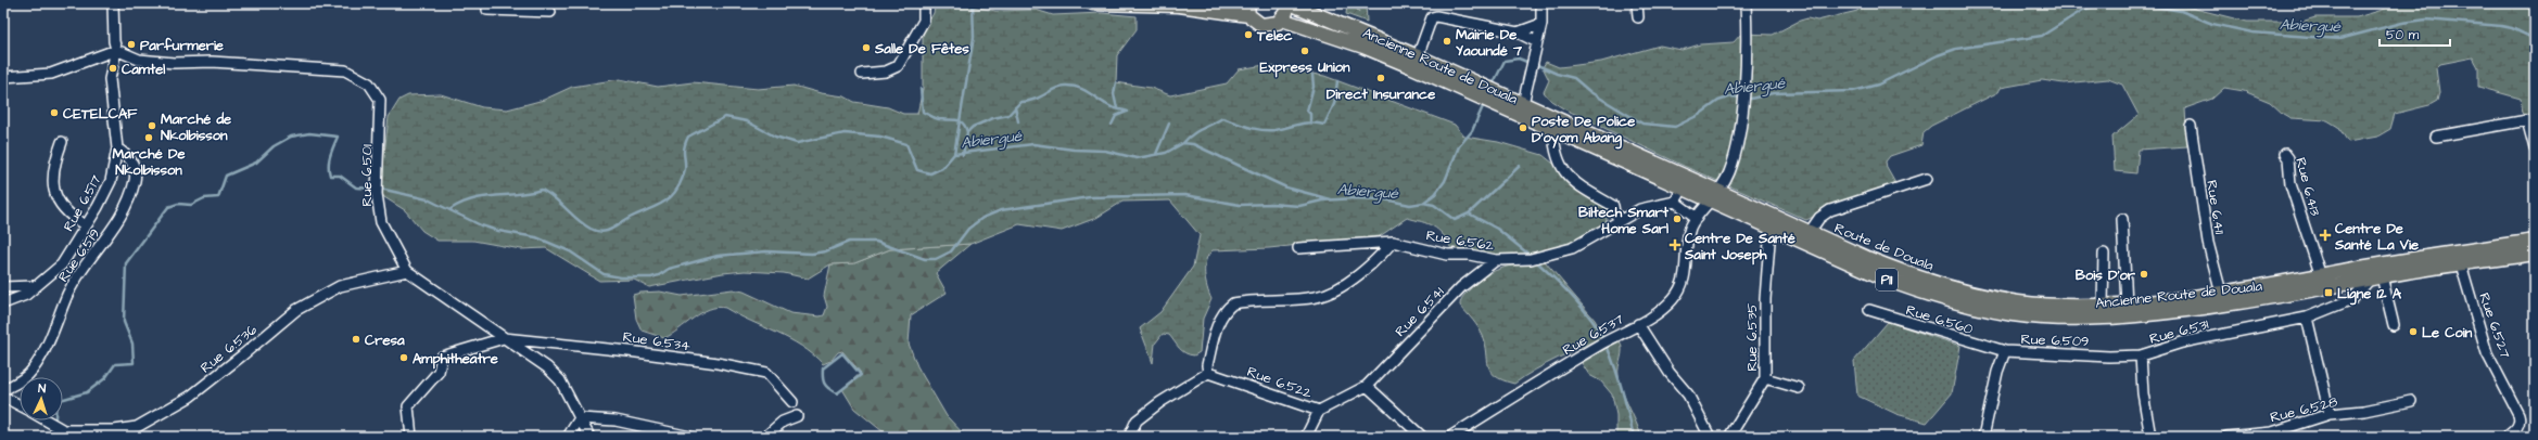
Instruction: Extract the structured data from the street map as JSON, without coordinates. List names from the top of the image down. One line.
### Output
{"streets":{"main road":["Ancienne Route de Douala","Route de Douala","P11"],"street":["Rue 6.501","Rue 6.413","Rue 6.517","Rue 6.411","Rue 6.562","Rue 6.519","Rue 6.541","Rue 6.560","Rue 6.527","Rue 6.531","Rue 6.537","Rue 6.535","Rue 6.509","Rue 6.534","Rue 6.536","Rue 6.522","Rue 6.528"]},"crossings":[["Ancienne Route de Douala","Rue 6.527"],["Ancienne Route de Douala","Rue 6.531"],["Ancienne Route de Douala","Rue 6.537"],["Ancienne Route de Douala","Rue 6.535"],["Rue 6.501","Rue 6.517"],["Rue 6.501","Rue 6.534"],["Rue 6.501","Rue 6.536"],["Rue 6.413","Route de Douala"],["Rue 6.517","Rue 6.519"],["Rue 6.411","Route de Douala"],["Rue 6.562","Rue 6.541"],["Route de Douala","Rue 6.537"],["Rue 6.541","Rue 6.522"],["Rue 6.560","Rue 6.509"],["Rue 6.531","Rue 6.509"]],"water":["Abiergué"],"places":{"other":["Telec","Mairie De Yaoundé 7","Parfurmerie","Salle De Fêtes","Express Union","Camtel","Direct Insurance","CETELCAF","Marché de Nkolbisson","Poste De Police D'oyom Abang","Marché De Nkolbisson","Biltech Smart Home Sarl","Bois D'or","Le Coin","Cresa","Amphitheatre"],"health":["Centre De Santé La Vie","Centre De Santé Saint Joseph"],"transit":["Ligne 12 A"]},"scale_bar":"50 m","north":"top"}
